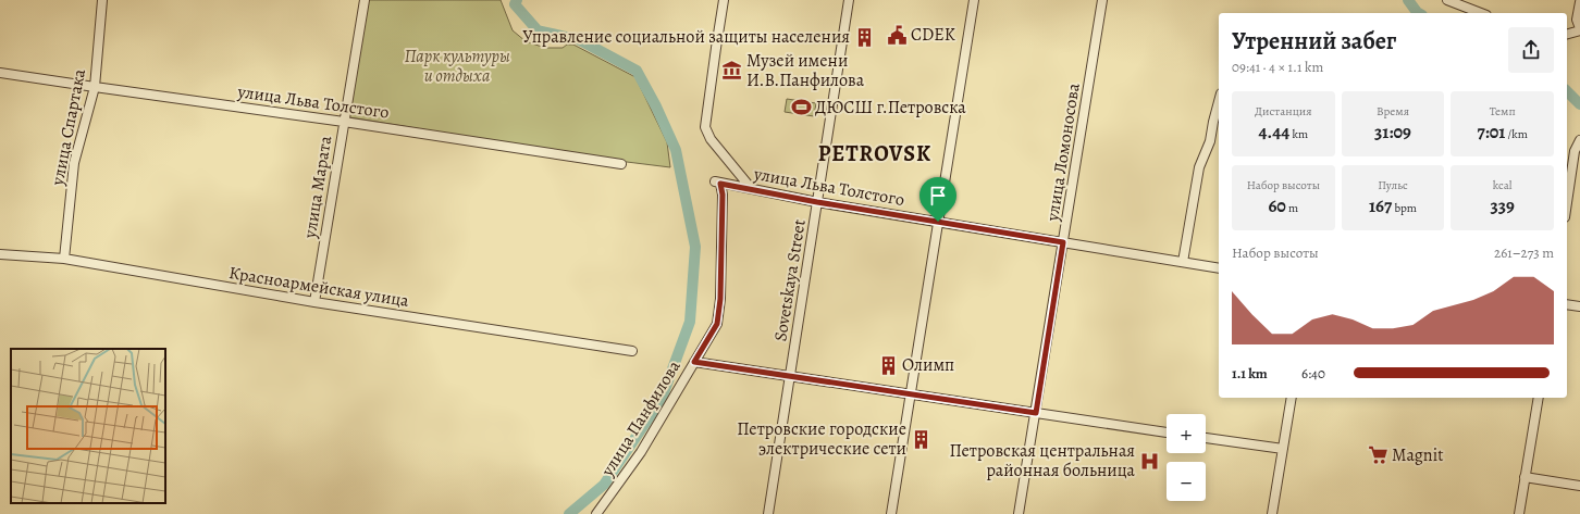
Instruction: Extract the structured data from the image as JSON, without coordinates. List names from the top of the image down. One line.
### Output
{"streets":{"street":["улица Льва Толстого","улица Спартака","улица Ломоносова","улица Марата","Sovetskaya Street","Красноармейская улица","улица Панфилова"]},"crossings":[["улица Льва Толстого","улица Спартака"],["улица Льва Толстого","улица Ломоносова"],["улица Льва Толстого","улица Марата"],["улица Льва Толстого","Sovetskaya Street"],["улица Льва Толстого","улица Панфилова"],["улица Спартака","Красноармейская улица"],["улица Марата","Красноармейская улица"]],"districts":["PETROVSK"],"parks":["Парк культуры и отдыха"],"places":{"public building":["CDEK"],"building":["Управление социальной защиты населения","Олимп","Петровские городские электрические сети"],"museum":["Музей имени И.В.Панфилова"],"sports":["ДЮСШ г.Петровска"],"supermarket":["Magnit"],"hospital":["Петровская центральная районная больница"]},"page":{"heading":["Утренний забег","09:41 · 4 × 1.1 km"],"stats":[["Дистанция","4.44 km"],["Время","31:09"],["Темп","7:01 /km"],["Набор высоты","60 m"],["Пульс","167 bpm"],["kcal","339"]],"chart":["Набор высоты","261–273 m"],"list":[{"name":"1.1 km","note":"6:40"}],"map_buttons":["+","−"]}}
